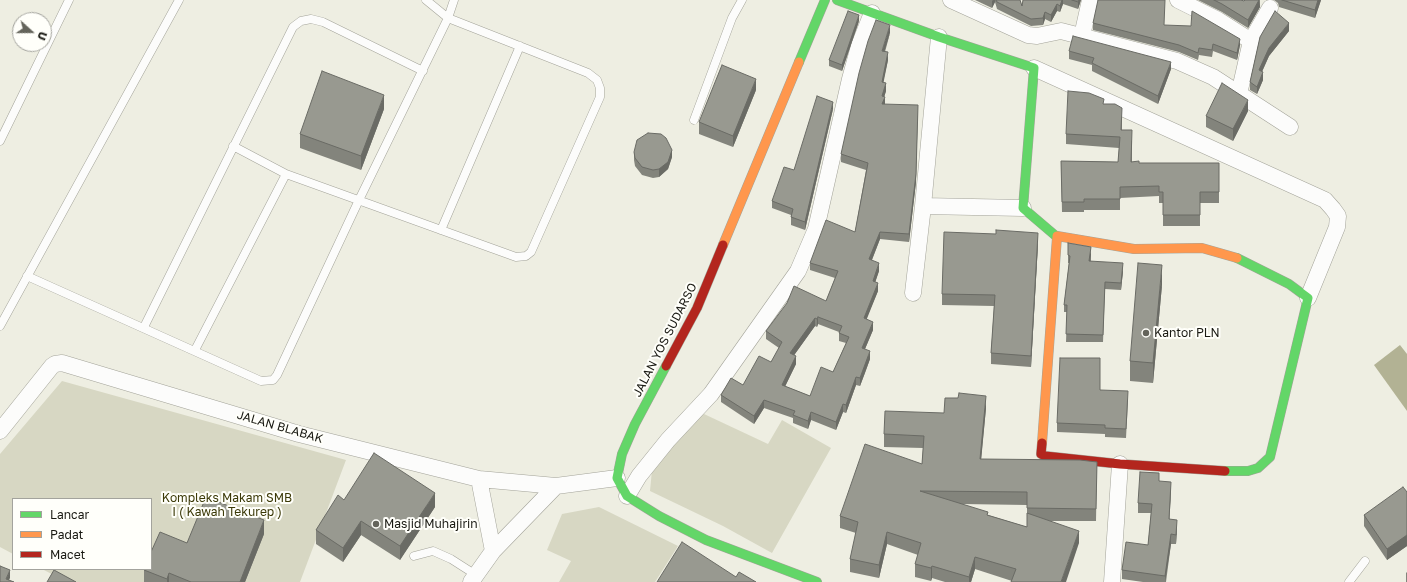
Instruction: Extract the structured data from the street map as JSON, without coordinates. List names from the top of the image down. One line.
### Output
{"streets":{"main road":["JALAN YOS SUDARSO"],"street":["JALAN BLABAK"]},"crossings":[["JALAN YOS SUDARSO","JALAN BLABAK"]],"parks":["Kompleks Makam SMB I ( Kawah Tekurep )"],"places":["Kantor PLN","Masjid Muhajirin"],"legend":["Lancar","Padat","Macet"],"north":"right"}
